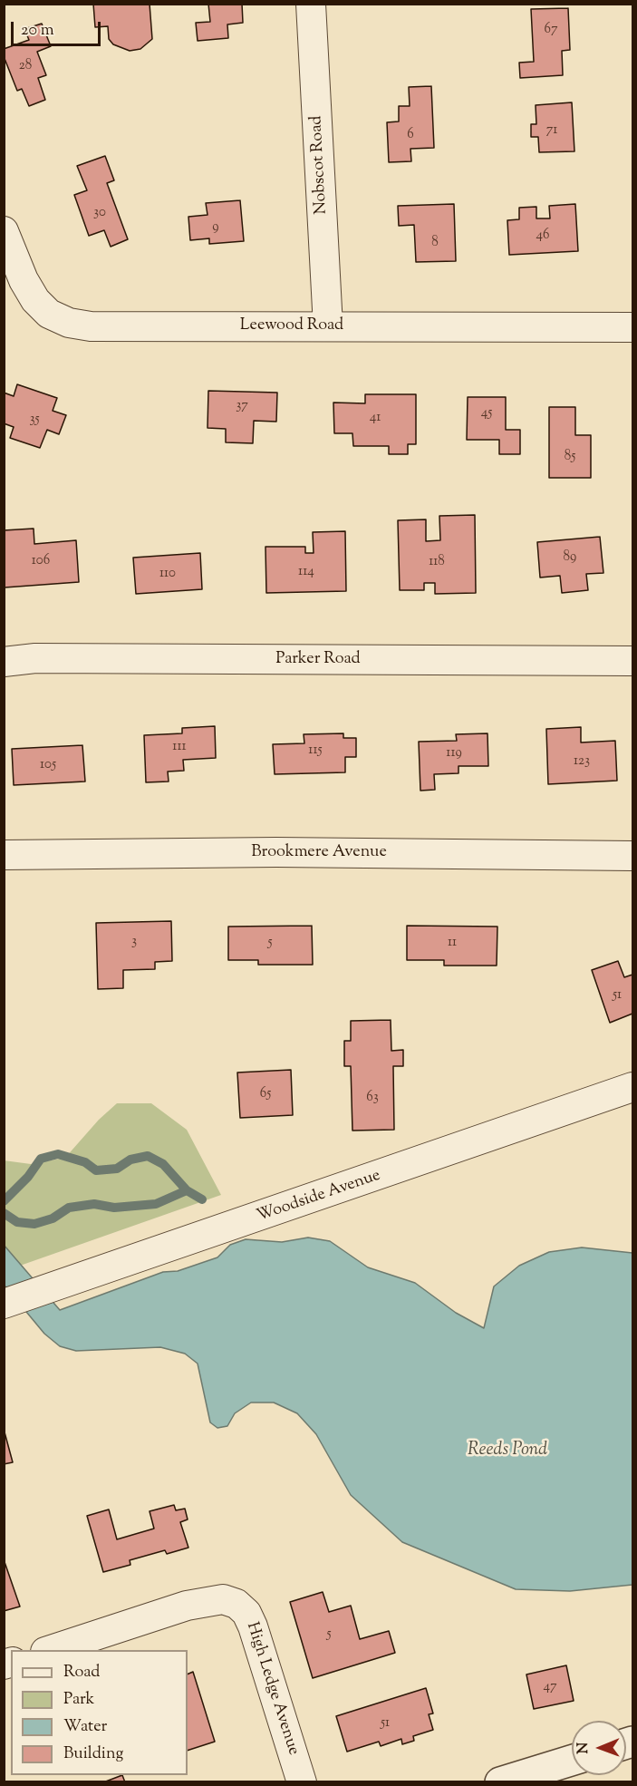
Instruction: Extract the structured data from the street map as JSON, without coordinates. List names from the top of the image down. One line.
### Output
{"streets":{"street":["Nobscot Road","Leewood Road","Parker Road","Brookmere Avenue","Woodside Avenue","High Ledge Avenue"]},"crossings":[["Nobscot Road","Leewood Road"]],"water":["Reeds Pond"],"house_numbers":["67","28","71","6","30","9","46","8","37","45","41","35","85","89","106","118","114","110","111","115","119","123","105","3","5","11","51","65","63","5","47","51"],"legend":["Road","Park","Water","Building"],"scale_bar":"20 m","north":"left"}
